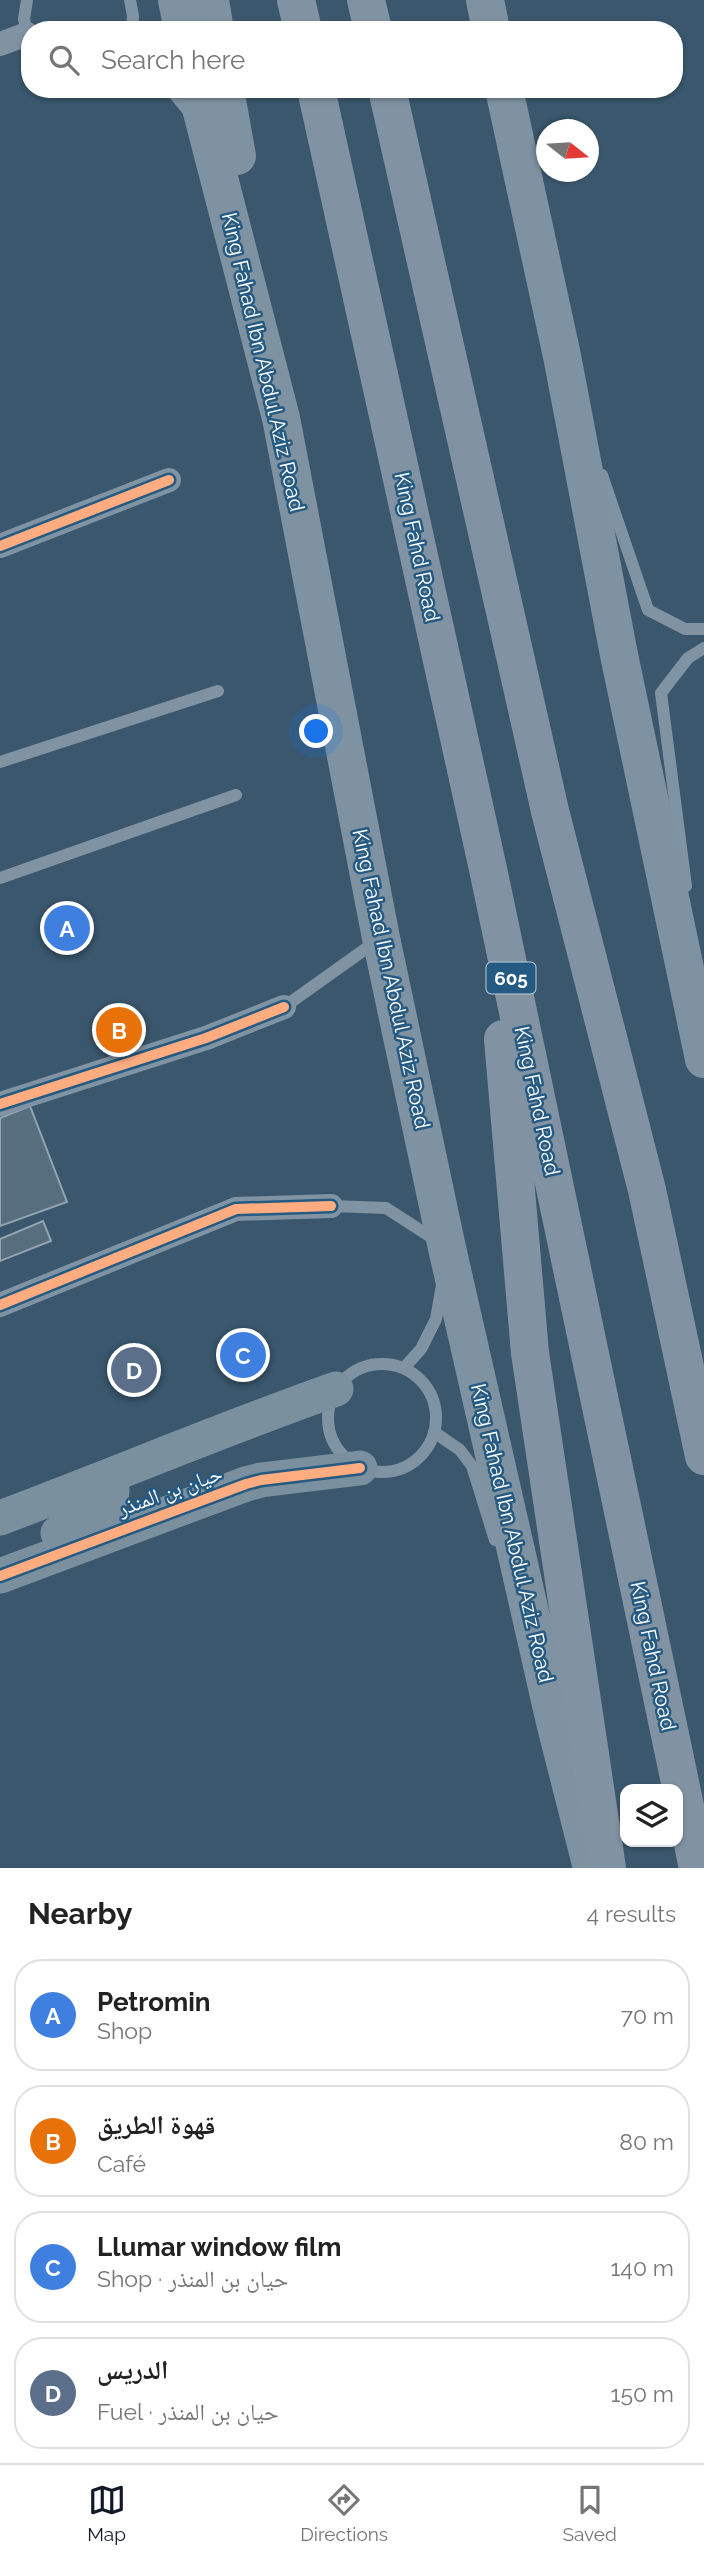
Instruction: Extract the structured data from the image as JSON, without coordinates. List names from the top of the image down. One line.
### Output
{"streets":{"highway":["King Fahd Road","605"],"main road":["King Fahad Ibn Abdul Aziz Road"],"street":["حيان بن المنذر"]},"north":"right","page":{"search":"Search here","pins":["A","B","C","D"],"heading":["Nearby","4 results"],"list":[{"mark":"A","name":"Petromin","note":"Shop","value":"70 m"},{"mark":"B","name":"قهوة الطريق","note":"Café","value":"80 m"},{"mark":"C","name":"Llumar window film","note":"Shop · حيان بن المنذر","value":"140 m"},{"mark":"D","name":"الدريس","note":"Fuel · حيان بن المنذر","value":"150 m"}],"nav":["Map","Directions","Saved"]}}
